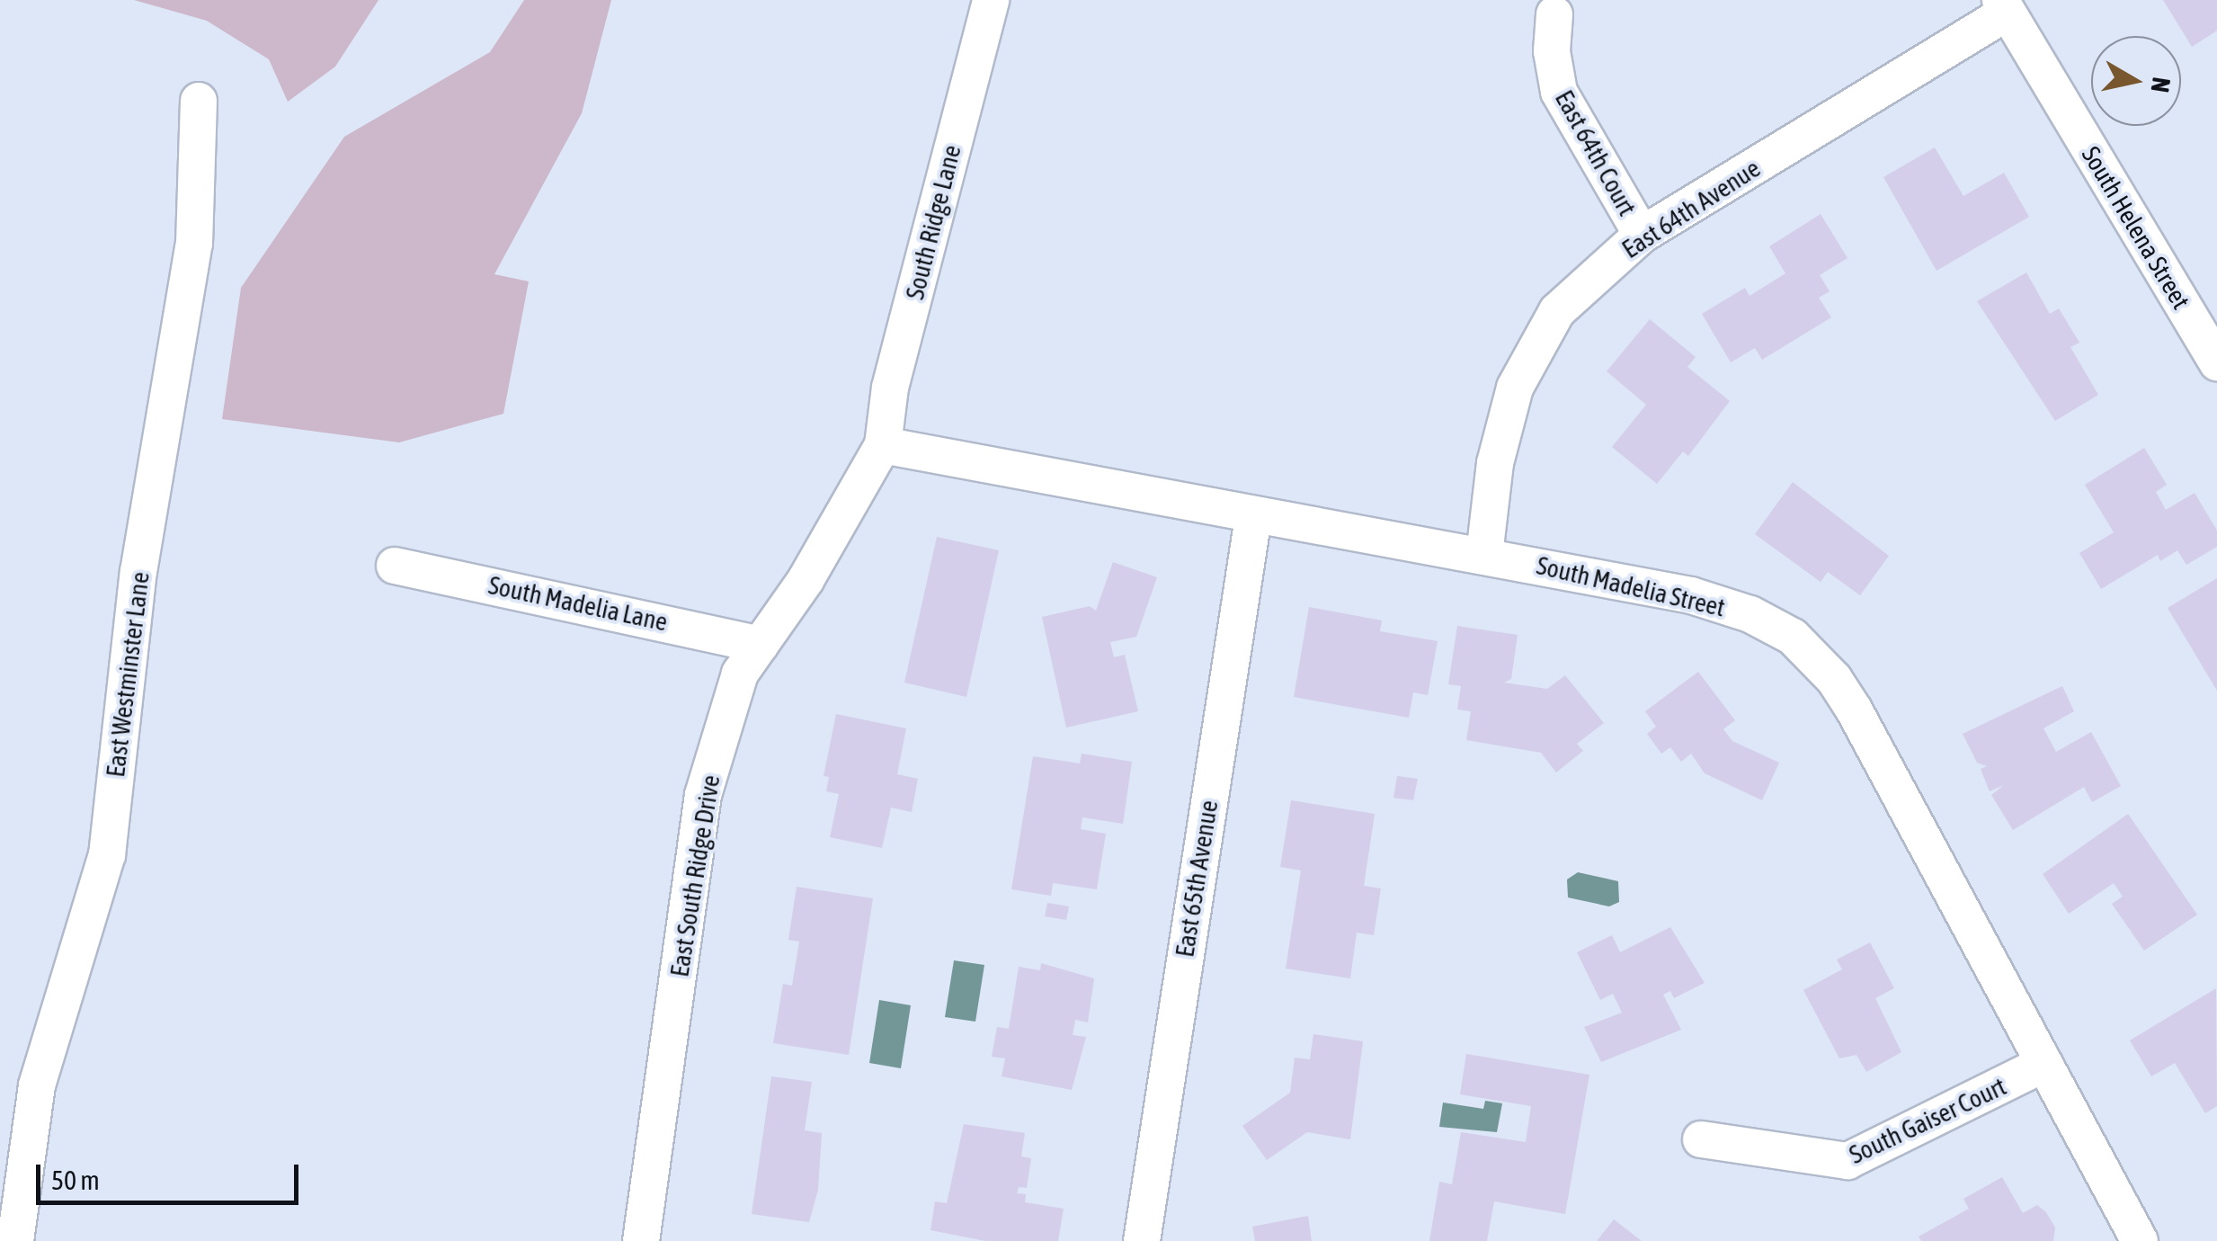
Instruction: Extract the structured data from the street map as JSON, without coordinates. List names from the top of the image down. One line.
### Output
{"streets":{"street":["East 64th Court","East 64th Avenue","South Ridge Lane","South Helena Street","South Madelia Street","South Madelia Lane","East Westminster Lane","East South Ridge Drive","East 65th Avenue","South Gaiser Court"]},"crossings":[["East 64th Court","East 64th Avenue"],["East 64th Avenue","South Helena Street"],["East 64th Avenue","South Madelia Street"],["South Ridge Lane","South Madelia Street"],["South Ridge Lane","East South Ridge Drive"],["South Madelia Street","East South Ridge Drive"],["South Madelia Street","East 65th Avenue"],["South Madelia Street","South Gaiser Court"],["South Madelia Lane","East South Ridge Drive"]],"scale_bar":"50 m","north":"right"}
